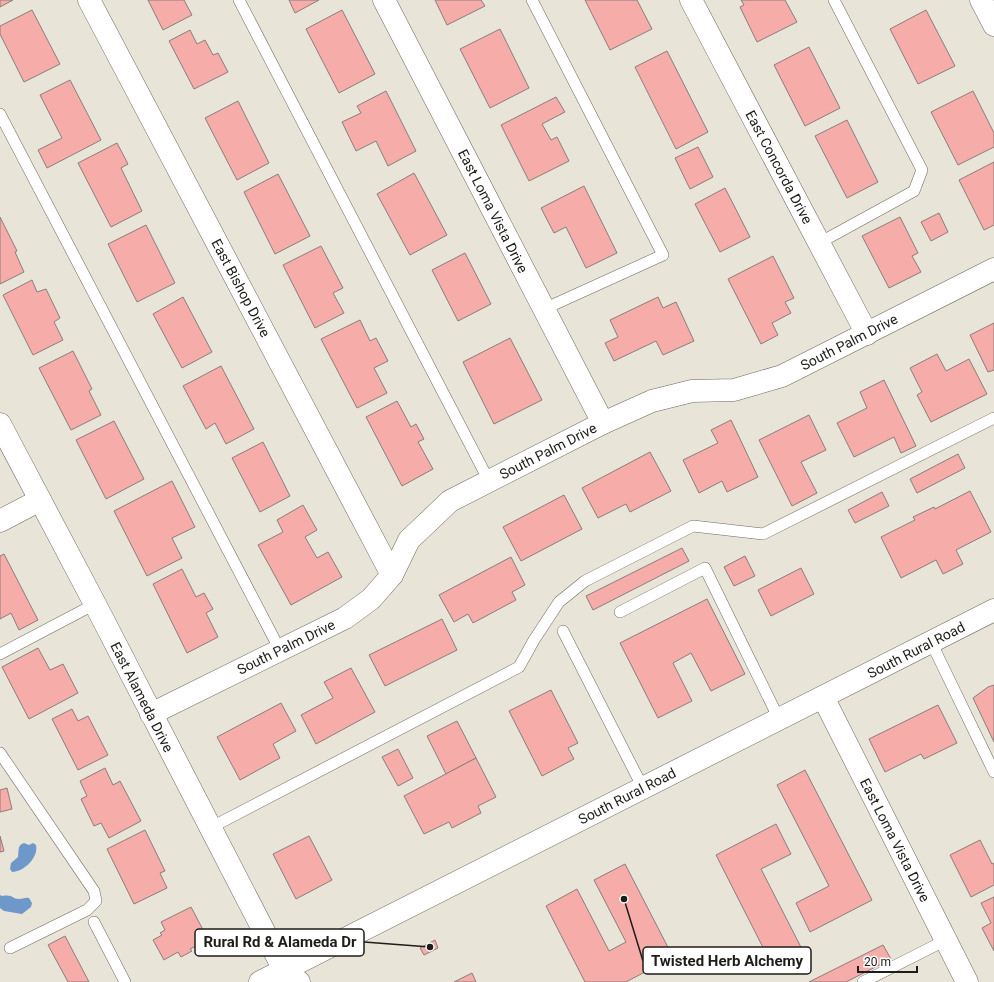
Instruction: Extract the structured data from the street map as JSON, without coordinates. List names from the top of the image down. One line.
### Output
{"streets":{"street":["East Concorda Drive","East Loma Vista Drive","East Bishop Drive","South Palm Drive","South Rural Road","East Alameda Drive"]},"crossings":[["East Concorda Drive","South Palm Drive"],["East Loma Vista Drive","South Palm Drive"],["East Loma Vista Drive","South Rural Road"],["East Bishop Drive","South Palm Drive"],["South Palm Drive","East Alameda Drive"],["South Rural Road","East Alameda Drive"]],"places":["Twisted Herb Alchemy","Rural Rd & Alameda Dr"],"scale_bar":"20 m"}
